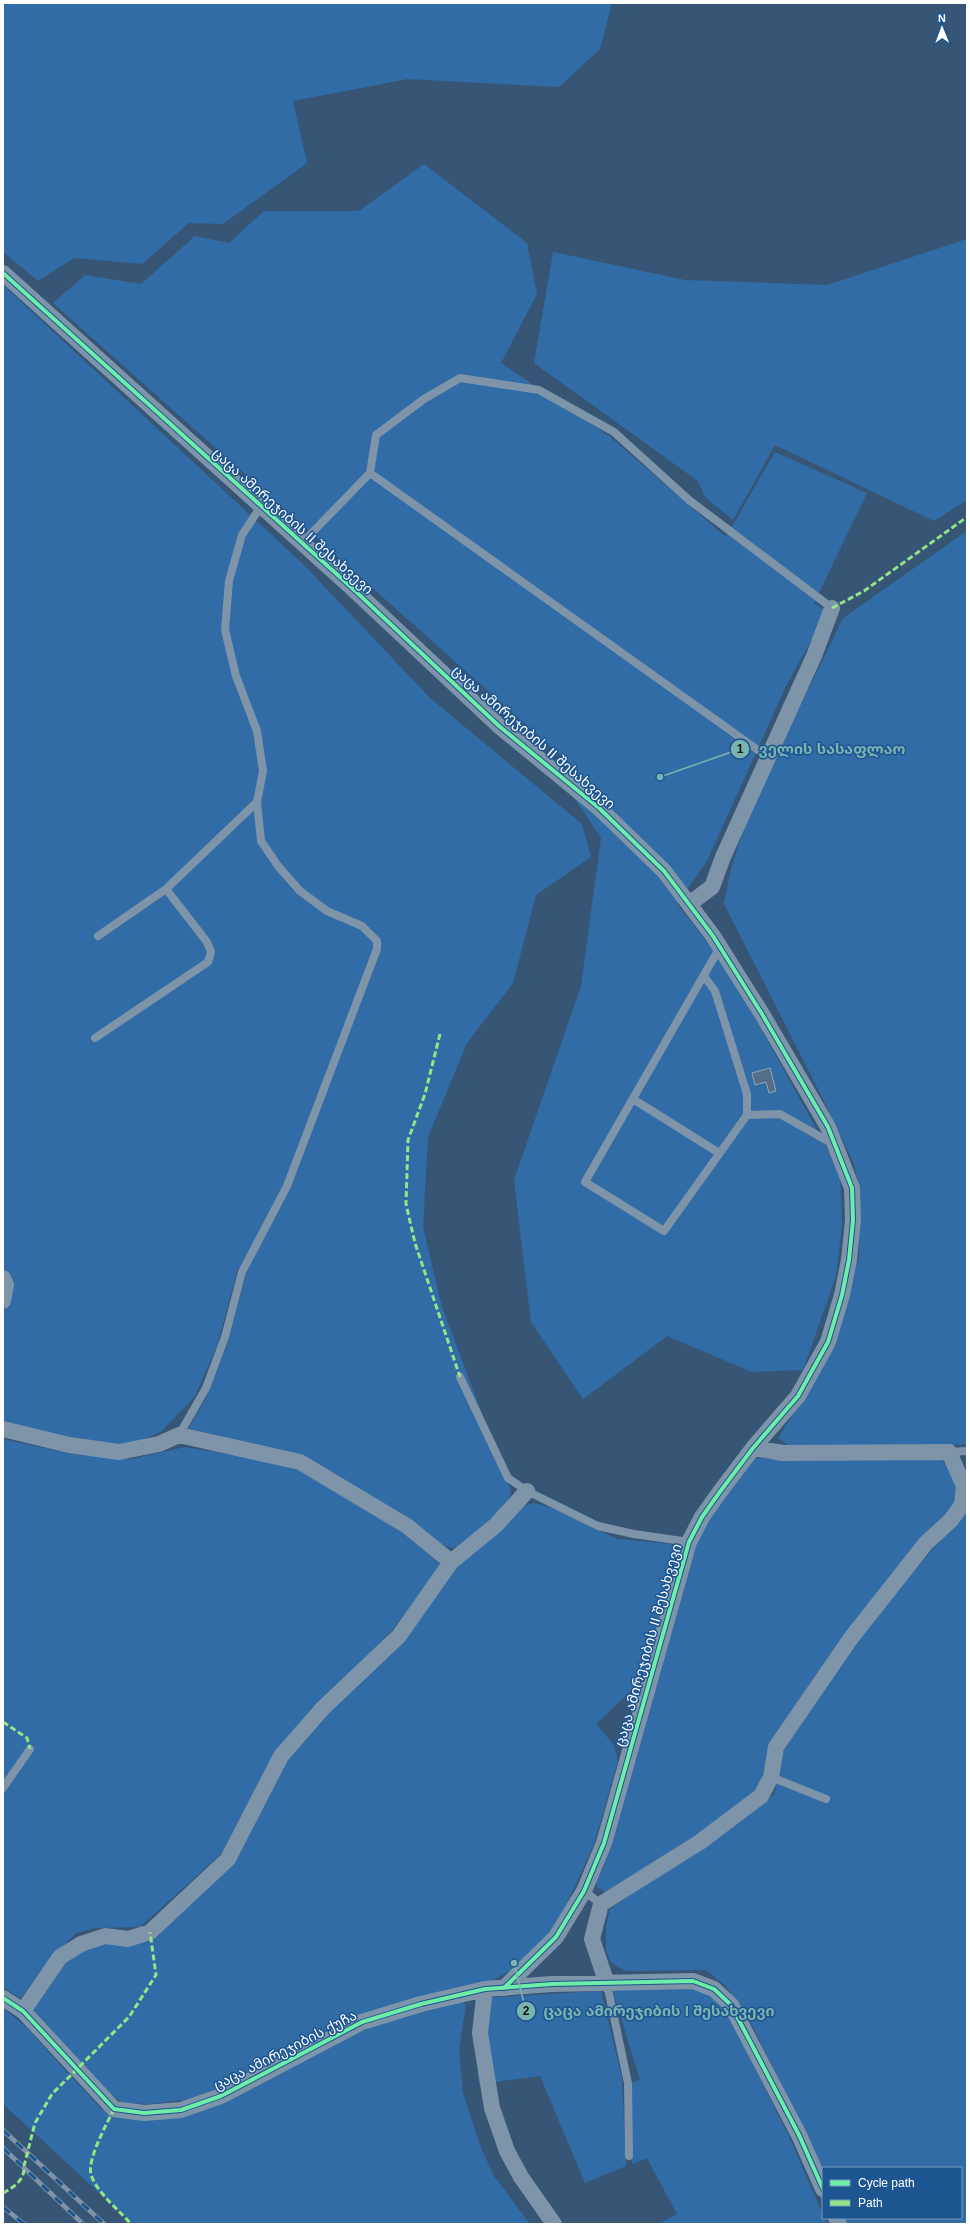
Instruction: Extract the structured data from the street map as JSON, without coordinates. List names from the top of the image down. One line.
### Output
{"streets":{"street":["ცაცა ამირეჯიბის II შესახვევი","ცაცა ამირეჯიბის ქუჩა"]},"crossings":[["ცაცა ამირეჯიბის II შესახვევი","ცაცა ამირეჯიბის ქუჩა"]],"places":["ველის სასაფლაო","ცაცა ამირეჯიბის I შესახვევი"],"legend":["Cycle path","Path"],"north":"top"}
